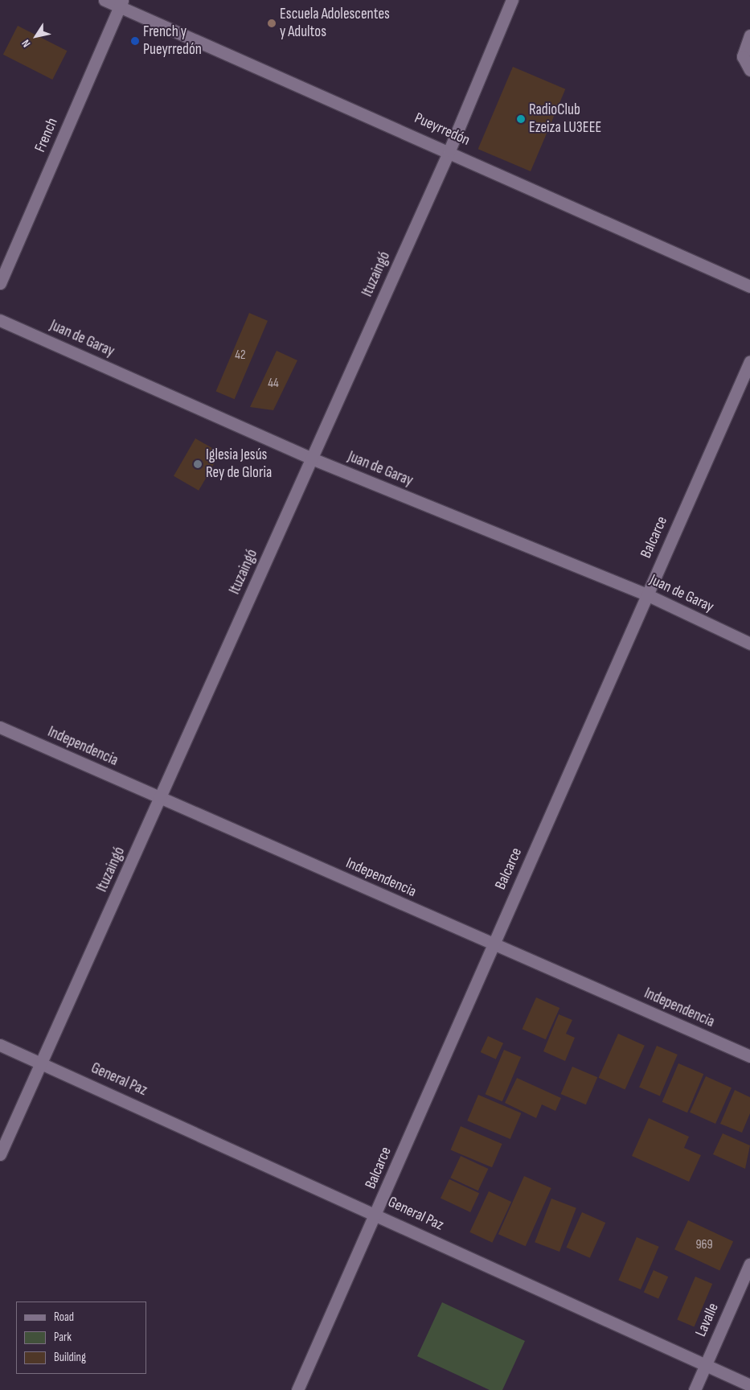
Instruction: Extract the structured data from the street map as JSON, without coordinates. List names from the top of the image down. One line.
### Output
{"streets":{"street":["Pueyrredón","French","Ituzaingó","Juan de Garay","Balcarce","Independencia","General Paz","Lavalle"]},"crossings":[["Pueyrredón","French"],["Pueyrredón","Ituzaingó"],["Ituzaingó","Juan de Garay"],["Ituzaingó","Independencia"],["Ituzaingó","General Paz"],["Juan de Garay","Balcarce"],["Balcarce","Independencia"],["Balcarce","General Paz"],["General Paz","Lavalle"]],"places":["Escuela Adolescentes y Adultos","French y Pueyrredón","RadioClub Ezeiza LU3EEE","Iglesia Jesús Rey de Gloria"],"house_numbers":["42","44","969"],"legend":["Road","Park","Building"],"north":"bottom left"}
